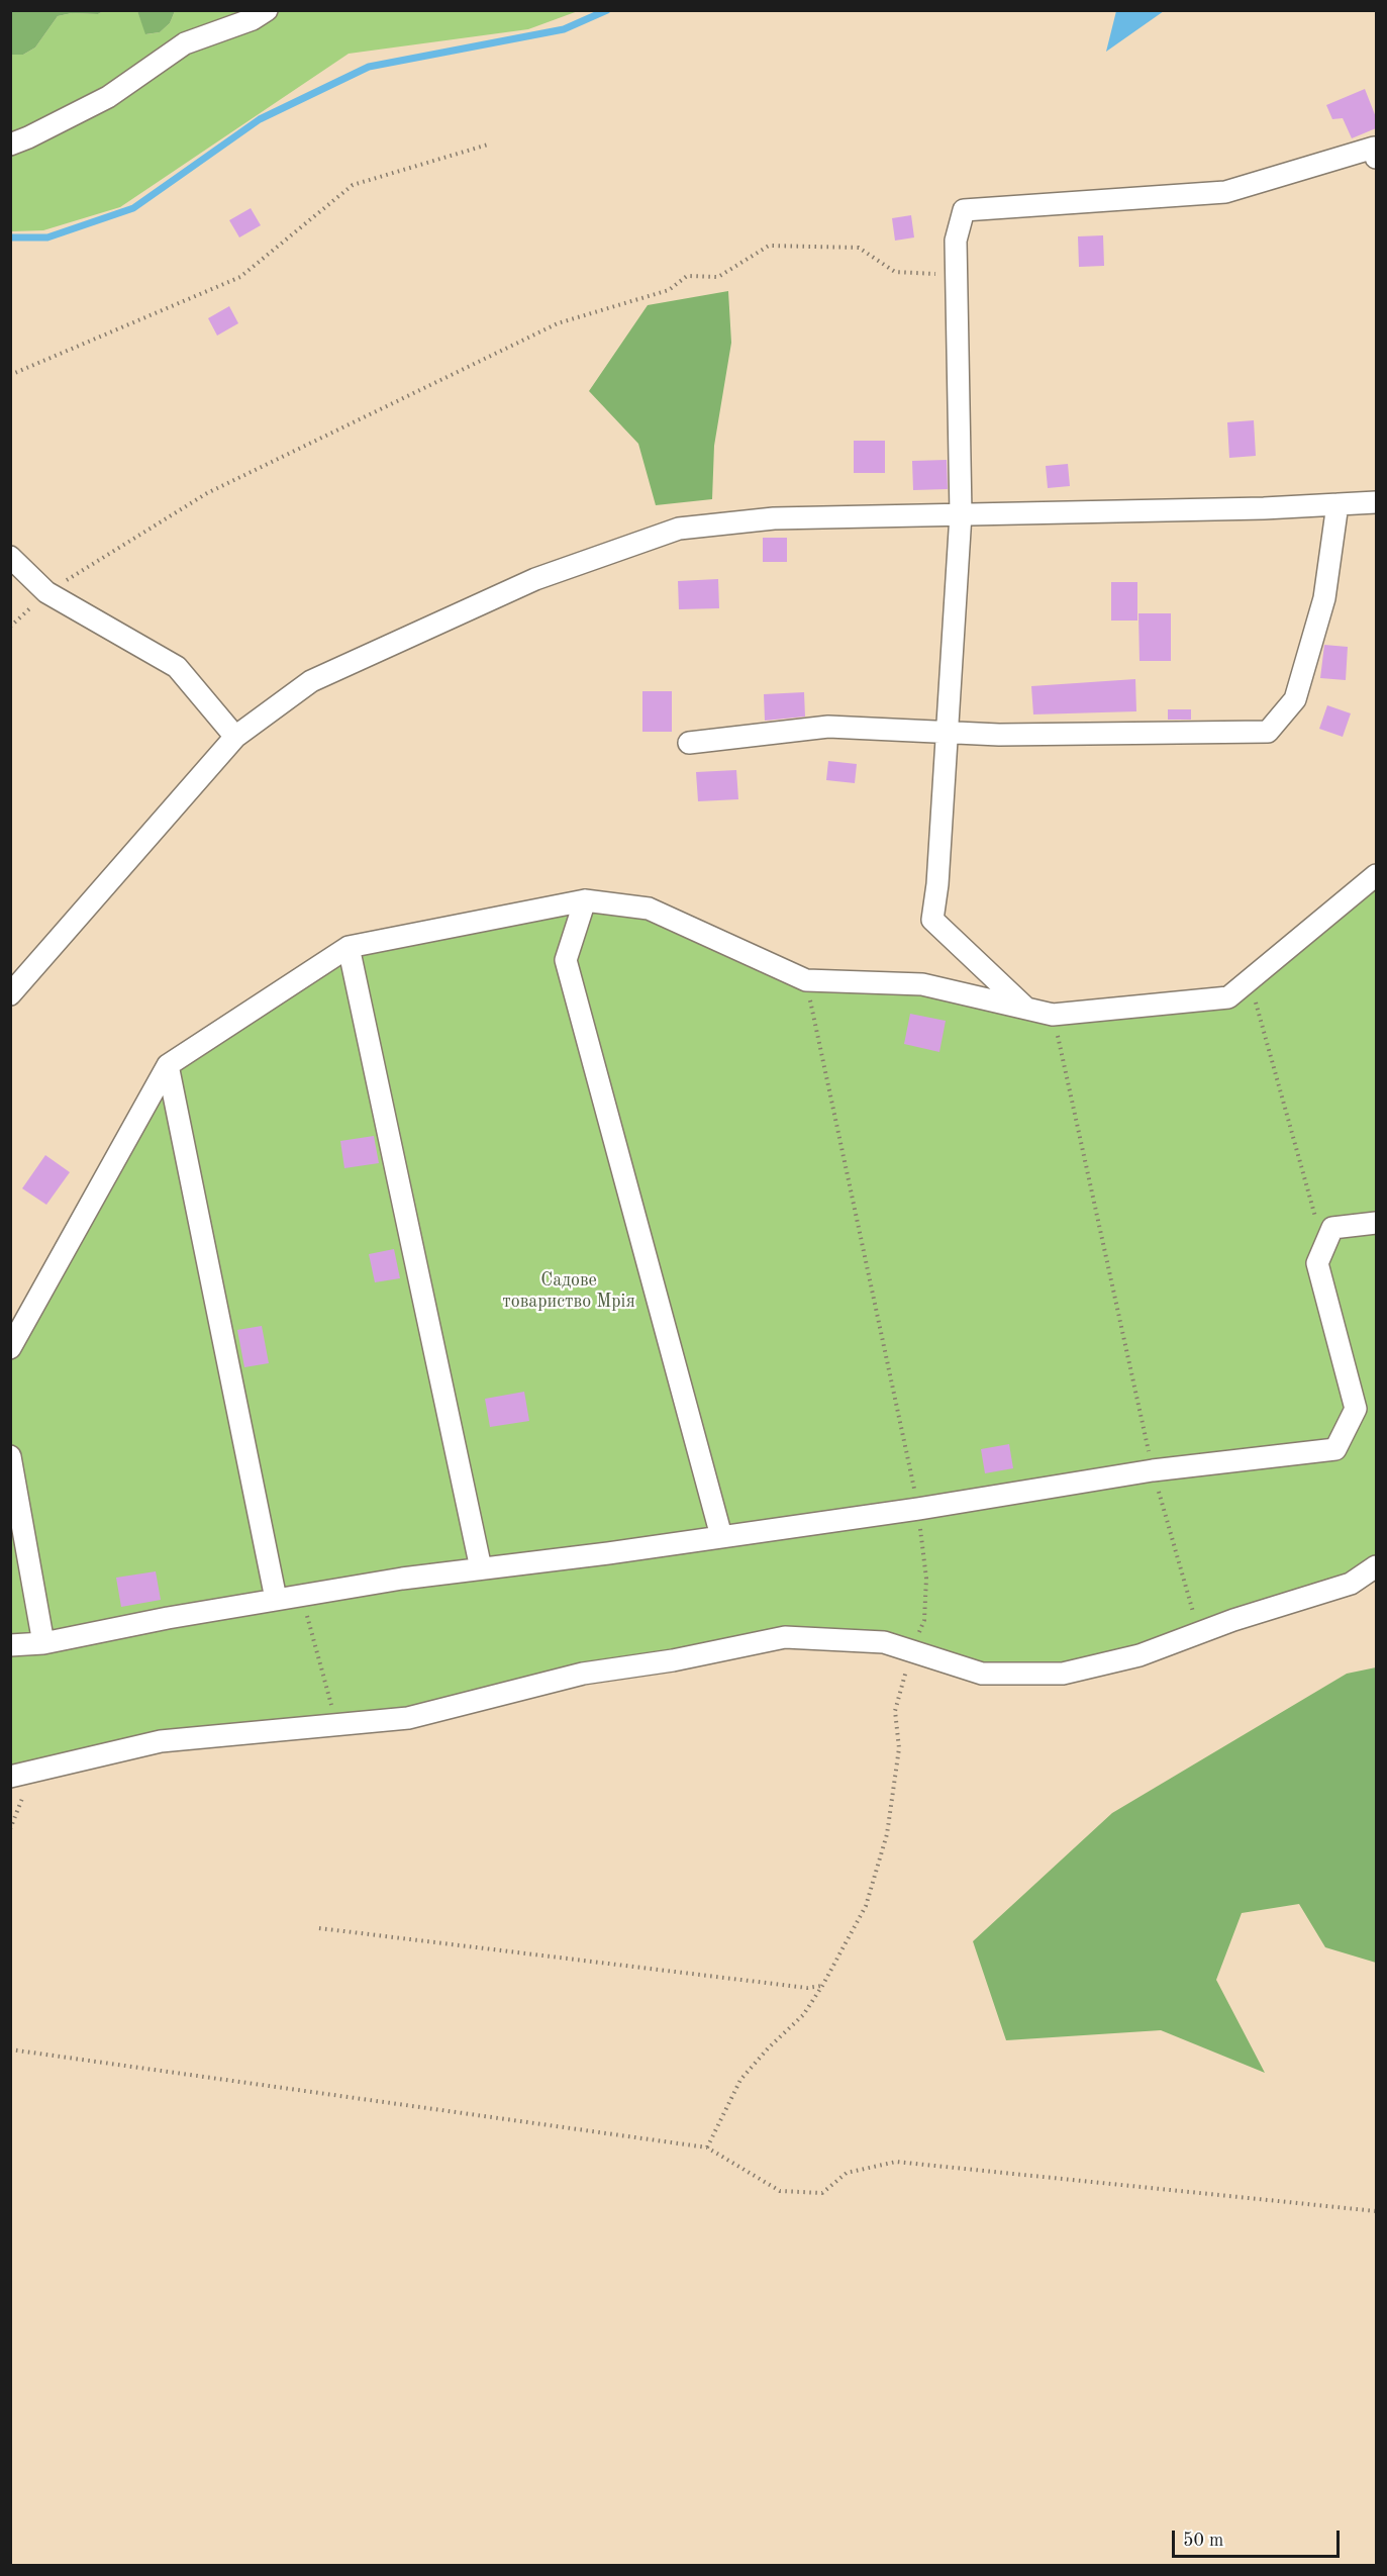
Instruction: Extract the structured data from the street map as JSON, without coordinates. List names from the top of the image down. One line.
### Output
{"parks":["Садове товариство Мрія"],"scale_bar":"50 m"}
